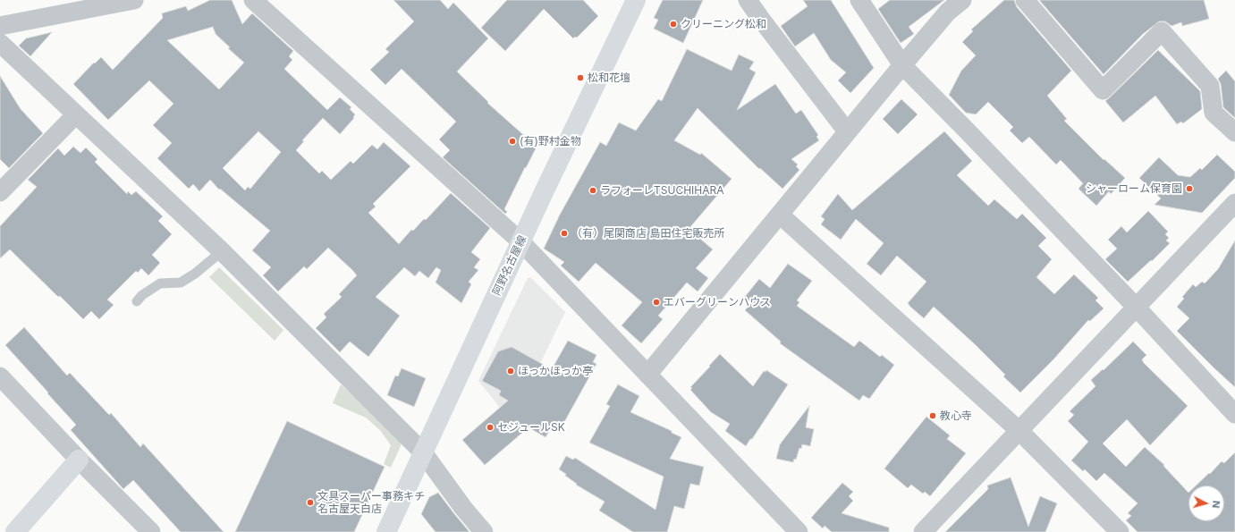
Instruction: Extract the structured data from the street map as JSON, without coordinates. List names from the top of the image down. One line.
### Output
{"streets":{"main road":["阿野名古屋線"]},"places":["クリーニング松和","松和花壇","(有)野村金物","シャーローム保育園","ラフォーレTSUCHIHARA","（有）尾関商店 島田住宅販売所","エバーグリーンハウス","ほっかほっか亭","教心寺","セジュールSK","文具スーパー事務キチ 名古屋天白店"],"north":"right"}
